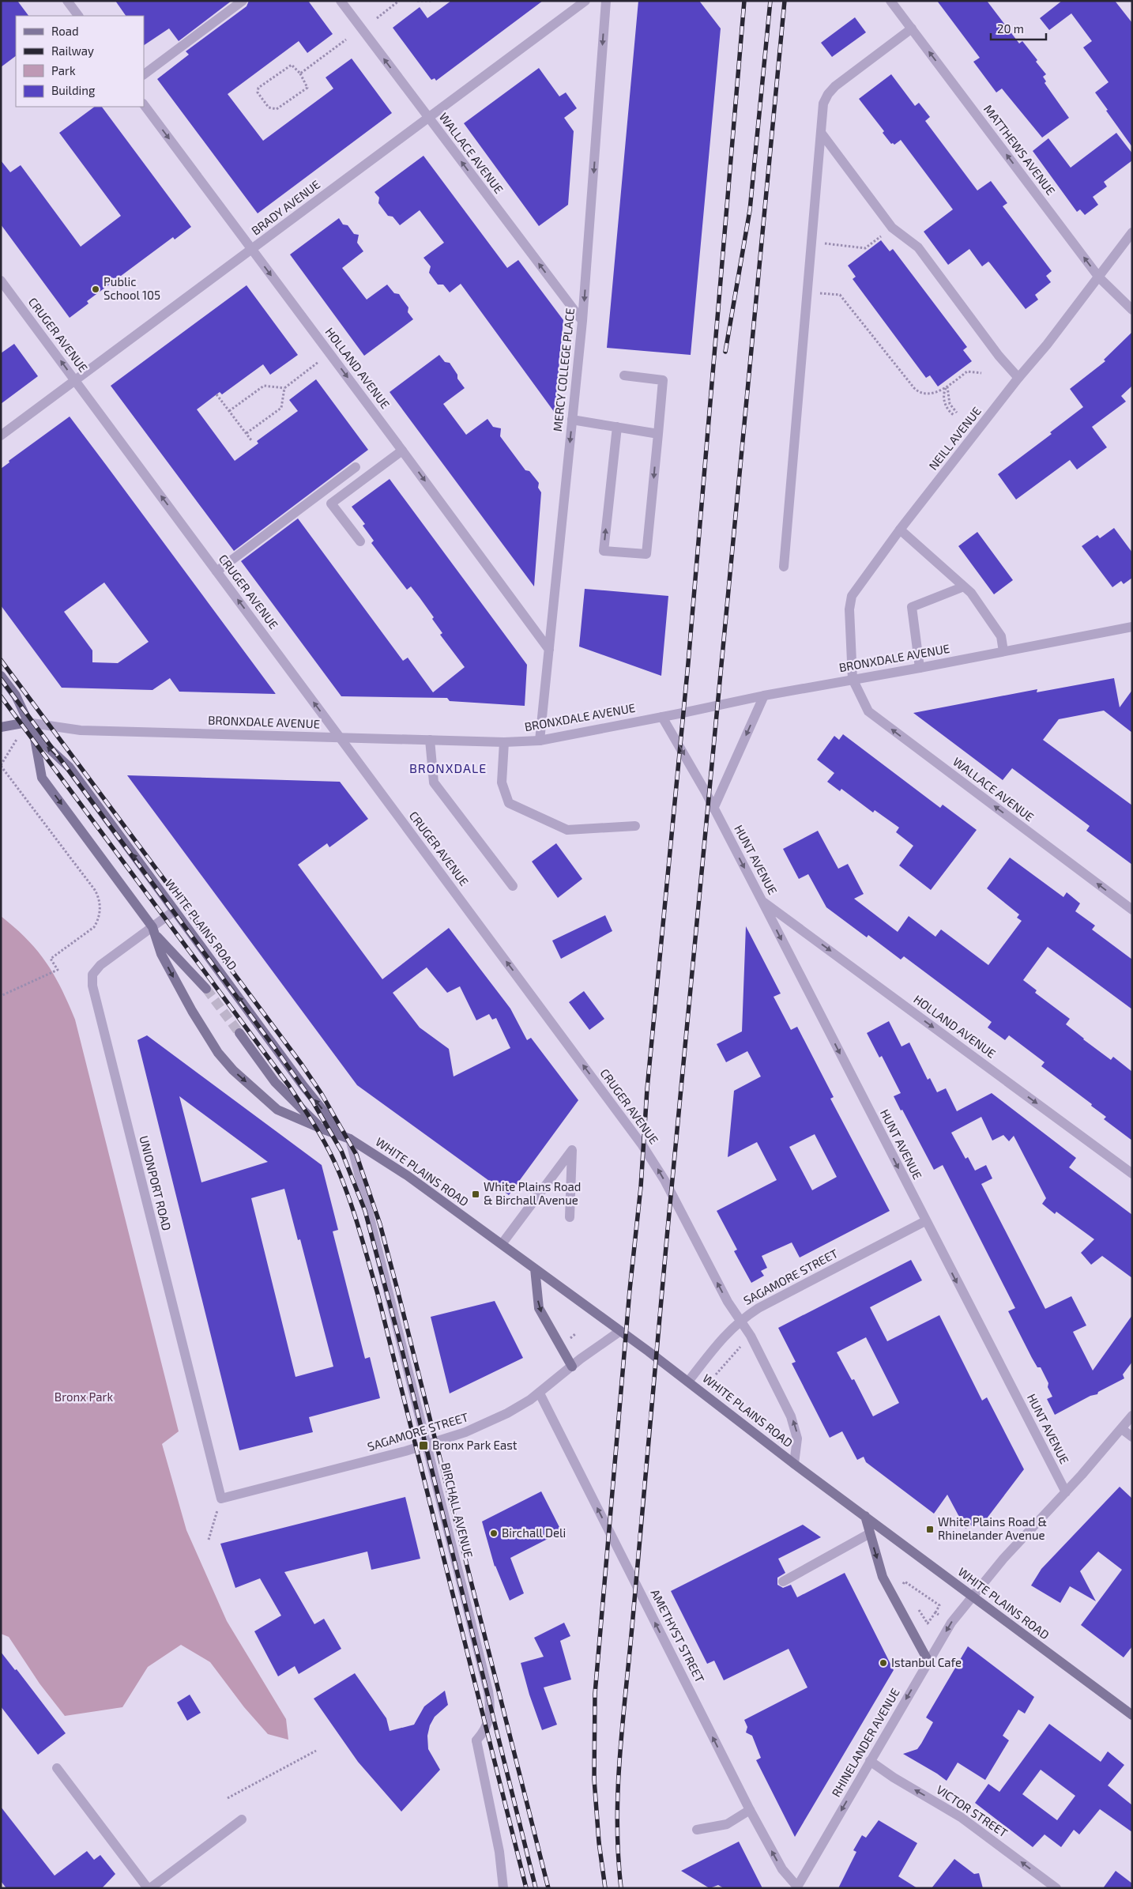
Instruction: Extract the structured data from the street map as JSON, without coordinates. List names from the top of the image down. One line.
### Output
{"streets":{"main road":["BRONXDALE AVENUE","WHITE PLAINS ROAD"],"street":["MATTHEWS AVENUE","WALLACE AVENUE","BRADY AVENUE","CRUGER AVENUE","HOLLAND AVENUE","MERCY COLLEGE PLACE","NEILL AVENUE","HUNT AVENUE","UNIONPORT ROAD","SAGAMORE STREET","BIRCHALL AVENUE","AMETHYST STREET","RHINELANDER AVENUE","VICTOR STREET"]},"crossings":[["MATTHEWS AVENUE","NEILL AVENUE"],["WALLACE AVENUE","BRADY AVENUE"],["WALLACE AVENUE","MERCY COLLEGE PLACE"],["WALLACE AVENUE","NEILL AVENUE"],["WALLACE AVENUE","BRONXDALE AVENUE"],["BRADY AVENUE","CRUGER AVENUE"],["BRADY AVENUE","HOLLAND AVENUE"],["CRUGER AVENUE","BRONXDALE AVENUE"],["CRUGER AVENUE","WHITE PLAINS ROAD"],["CRUGER AVENUE","SAGAMORE STREET"],["HOLLAND AVENUE","MERCY COLLEGE PLACE"],["HOLLAND AVENUE","HUNT AVENUE"],["MERCY COLLEGE PLACE","BRONXDALE AVENUE"],["NEILL AVENUE","BRONXDALE AVENUE"],["BRONXDALE AVENUE","HUNT AVENUE"],["BRONXDALE AVENUE","WHITE PLAINS ROAD"],["HUNT AVENUE","SAGAMORE STREET"],["HUNT AVENUE","RHINELANDER AVENUE"],["WHITE PLAINS ROAD","UNIONPORT ROAD"],["WHITE PLAINS ROAD","SAGAMORE STREET"],["WHITE PLAINS ROAD","BIRCHALL AVENUE"],["WHITE PLAINS ROAD","RHINELANDER AVENUE"],["UNIONPORT ROAD","SAGAMORE STREET"],["SAGAMORE STREET","BIRCHALL AVENUE"],["SAGAMORE STREET","AMETHYST STREET"],["AMETHYST STREET","RHINELANDER AVENUE"],["RHINELANDER AVENUE","VICTOR STREET"]],"one_way":["MATTHEWS AVENUE","WALLACE AVENUE","CRUGER AVENUE","HOLLAND AVENUE","MERCY COLLEGE PLACE","HUNT AVENUE","AMETHYST STREET","RHINELANDER AVENUE","VICTOR STREET"],"districts":["BRONXDALE"],"parks":["Bronx Park"],"places":{"other":["Public School 105","Birchall Deli","Istanbul Cafe"],"transit":["White Plains Road & Birchall Avenue","Bronx Park East","White Plains Road & Rhinelander Avenue"]},"legend":["Road","Railway","Park","Building"],"scale_bar":"20 m"}
